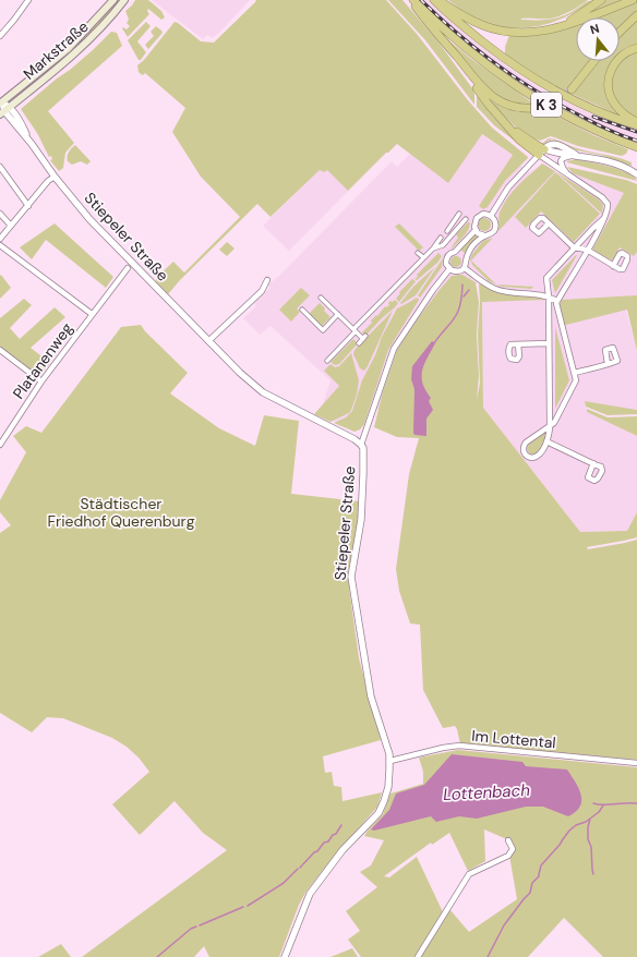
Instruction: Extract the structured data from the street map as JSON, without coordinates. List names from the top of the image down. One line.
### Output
{"streets":{"highway":["K 3"],"main road":["Markstraße"],"street":["Stiepeler Straße","Platanenweg","Im Lottental"]},"crossings":[["Markstraße","Stiepeler Straße"],["Stiepeler Straße","Im Lottental"]],"water":["Lottenbach"],"parks":["Städtischer Friedhof Querenburg"],"north":"top"}
